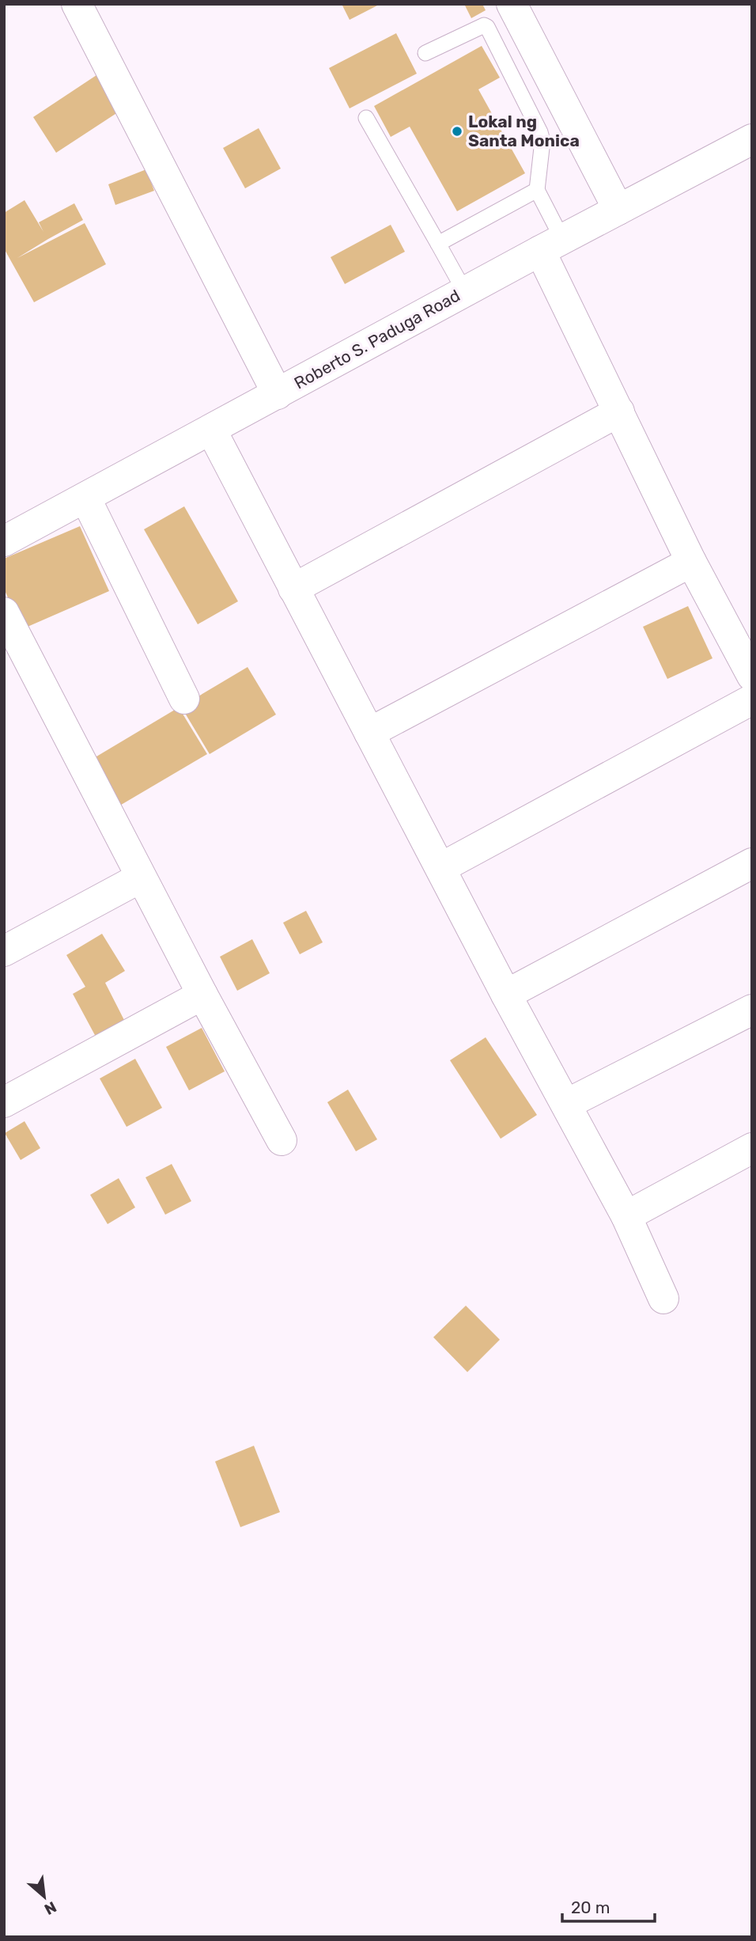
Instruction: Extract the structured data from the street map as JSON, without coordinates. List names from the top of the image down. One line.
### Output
{"streets":{"street":["Roberto S. Paduga Road"]},"places":["Lokal ng Santa Monica"],"scale_bar":"20 m","north":"bottom right"}
